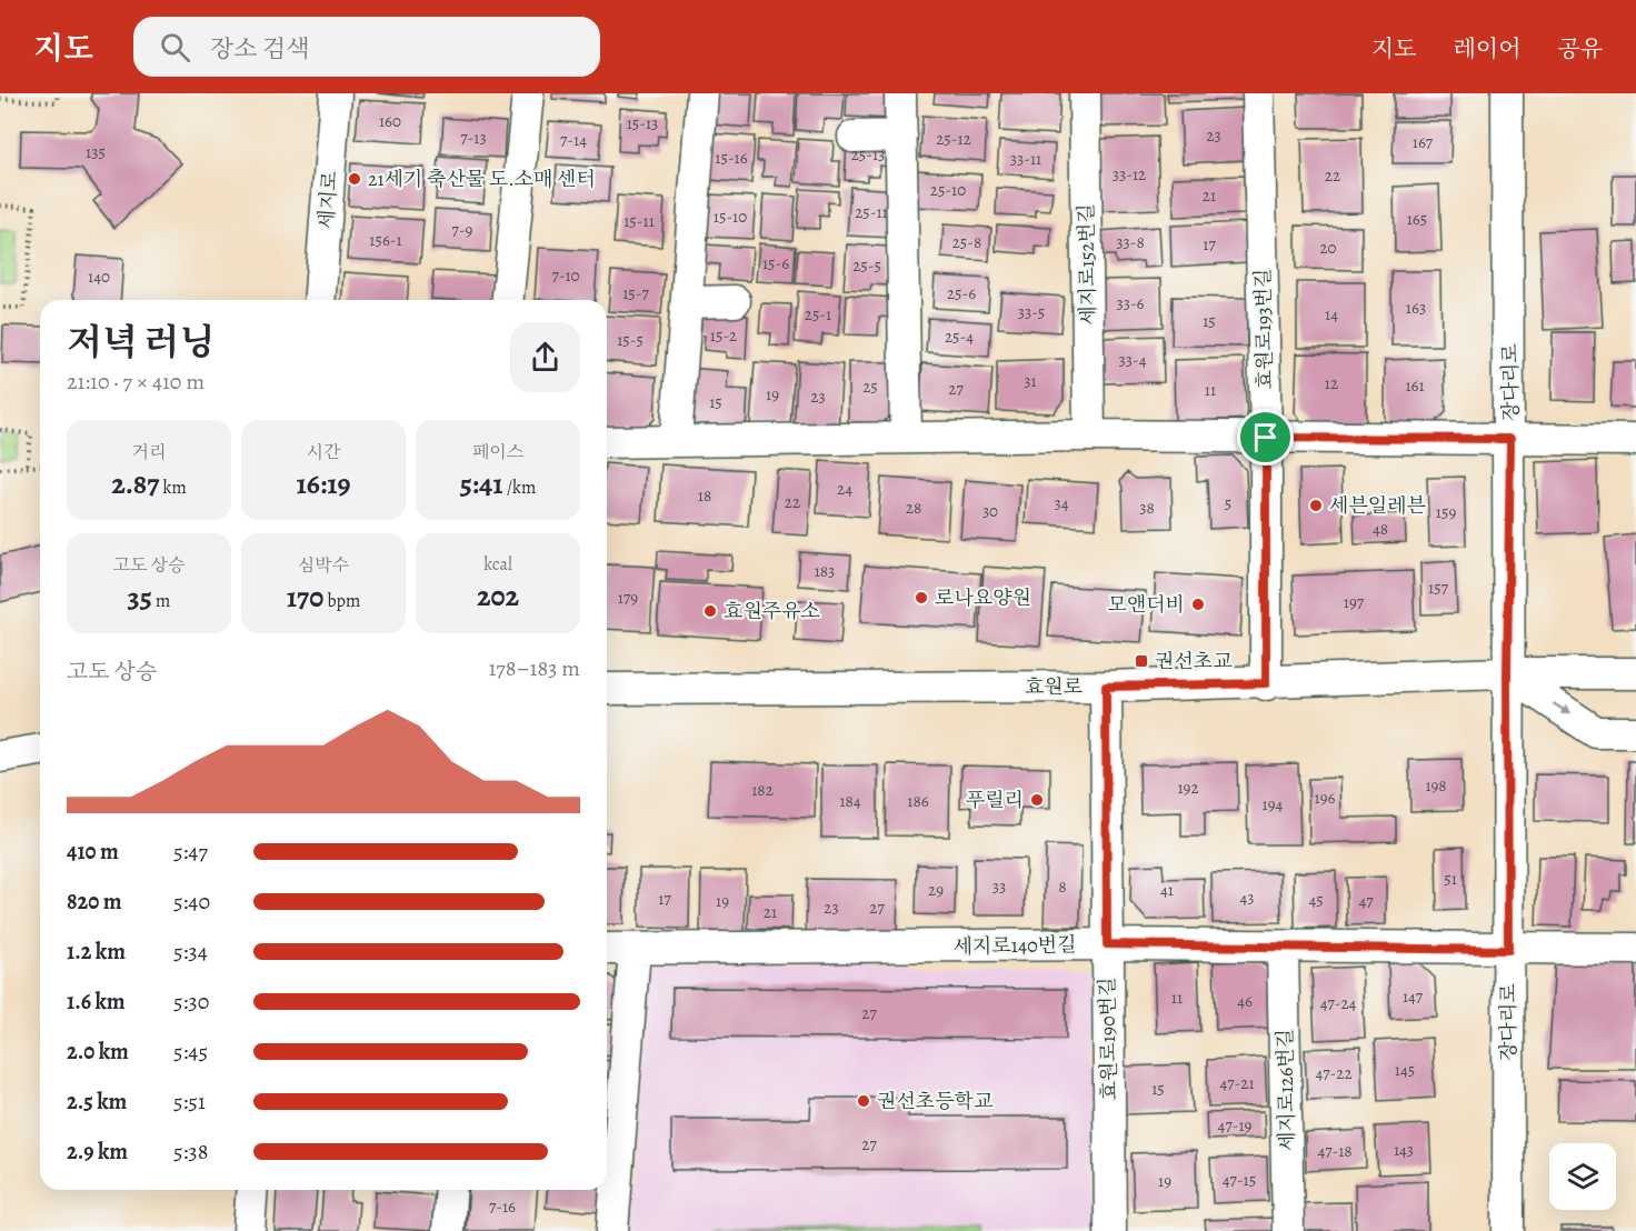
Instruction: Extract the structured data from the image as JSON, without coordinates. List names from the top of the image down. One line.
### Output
{"streets":{"street":["세지로","세지로152번길","효원로193번길","장다리로","효원로","세지로140번길","효원로190번길","세지로126번길"]},"crossings":[["효원로193번길","효원로"],["장다리로","효원로"],["장다리로","세지로140번길"],["효원로","효원로190번길"],["세지로140번길","효원로190번길"],["세지로140번길","세지로126번길"]],"places":{"other":["21세기 축산물 도.소매 센터","세븐일레븐","로나요양원","모앤더비","효원주유소","푸릴리","권선초등학교"],"transit":["권선초교"]},"house_numbers":["160","15-13","23","7-13","25-12","7-14","167","135","25-13","15-16","33-11","33-12","22","25-10","21","25-11","15-10","165","15-11","7-9","156-1","25-8","33-8","17","20","15-6","25-5","7-10","140","15-7","25-6","33-6","163","33-5","25-1","14","15","15-2","25-4","15-5","33-4","31","12","161","25","27","11","19","23","15","24","18","22","34","5","28","38","30","159","48","183","157","179","197","198","192","182","196","184","186","194","51","33","8","29","41","43","17","45","19","47","23","27","21","147","11","46","47-24","27","145","47-22","47-21","15","47-19","27","143","47-18","47-15","19","7-16"],"page":{"header":"지도","search":"장소 검색","nav":["지도","레이어","공유"],"heading":["저녁 러닝","21:10 · 7 × 410 m"],"stats":[["거리","2.87 km"],["시간","16:19"],["페이스","5:41 /km"],["고도 상승","35 m"],["심박수","170 bpm"],["kcal","202"]],"chart":["고도 상승","178–183 m"],"list":[{"name":"410 m","note":"5:47"},{"name":"820 m","note":"5:40"},{"name":"1.2 km","note":"5:34"},{"name":"1.6 km","note":"5:30"},{"name":"2.0 km","note":"5:45"},{"name":"2.5 km","note":"5:51"},{"name":"2.9 km","note":"5:38"}]}}
